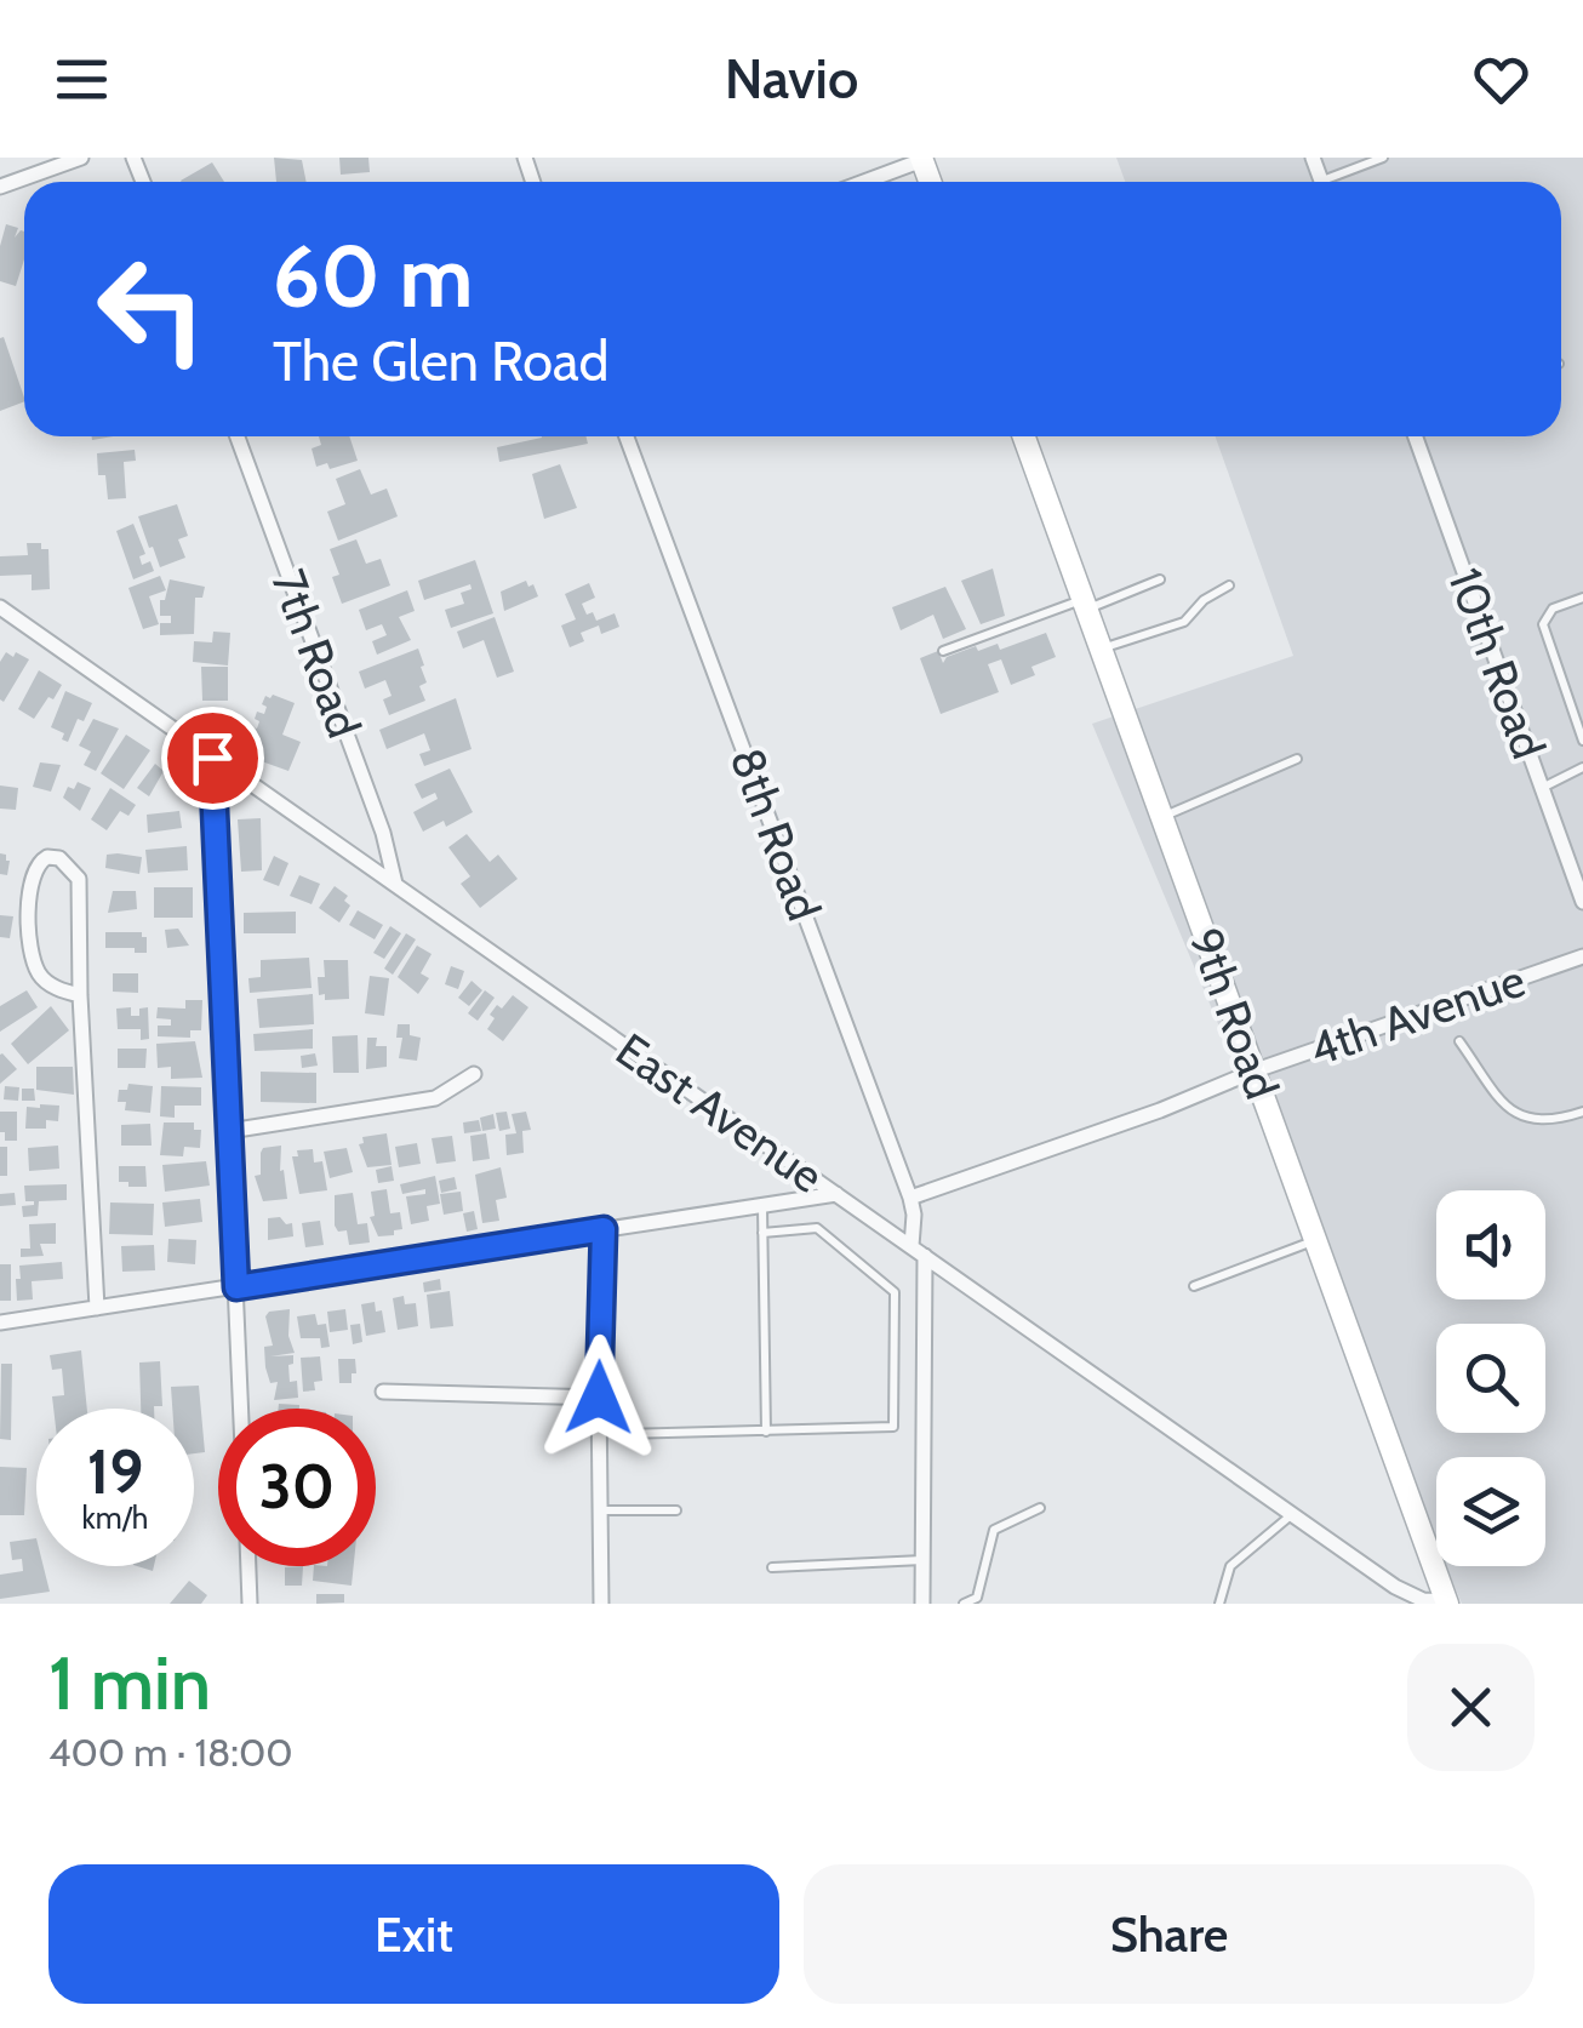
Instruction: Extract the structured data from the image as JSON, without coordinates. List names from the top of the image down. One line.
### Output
{"streets":{"main road":["9th Road"],"street":["7th Road","10th Road","8th Road","4th Avenue","East Avenue"]},"crossings":[["7th Road","East Avenue"],["8th Road","4th Avenue"],["8th Road","East Avenue"],["9th Road","4th Avenue"],["9th Road","East Avenue"]],"page":{"header":"Navio","turn":["60 m","The Glen Road"],"speed":"19 km/h","limit":"30","heading":["1 min","400 m · 18:00"],"buttons":["Exit","Share"]}}
